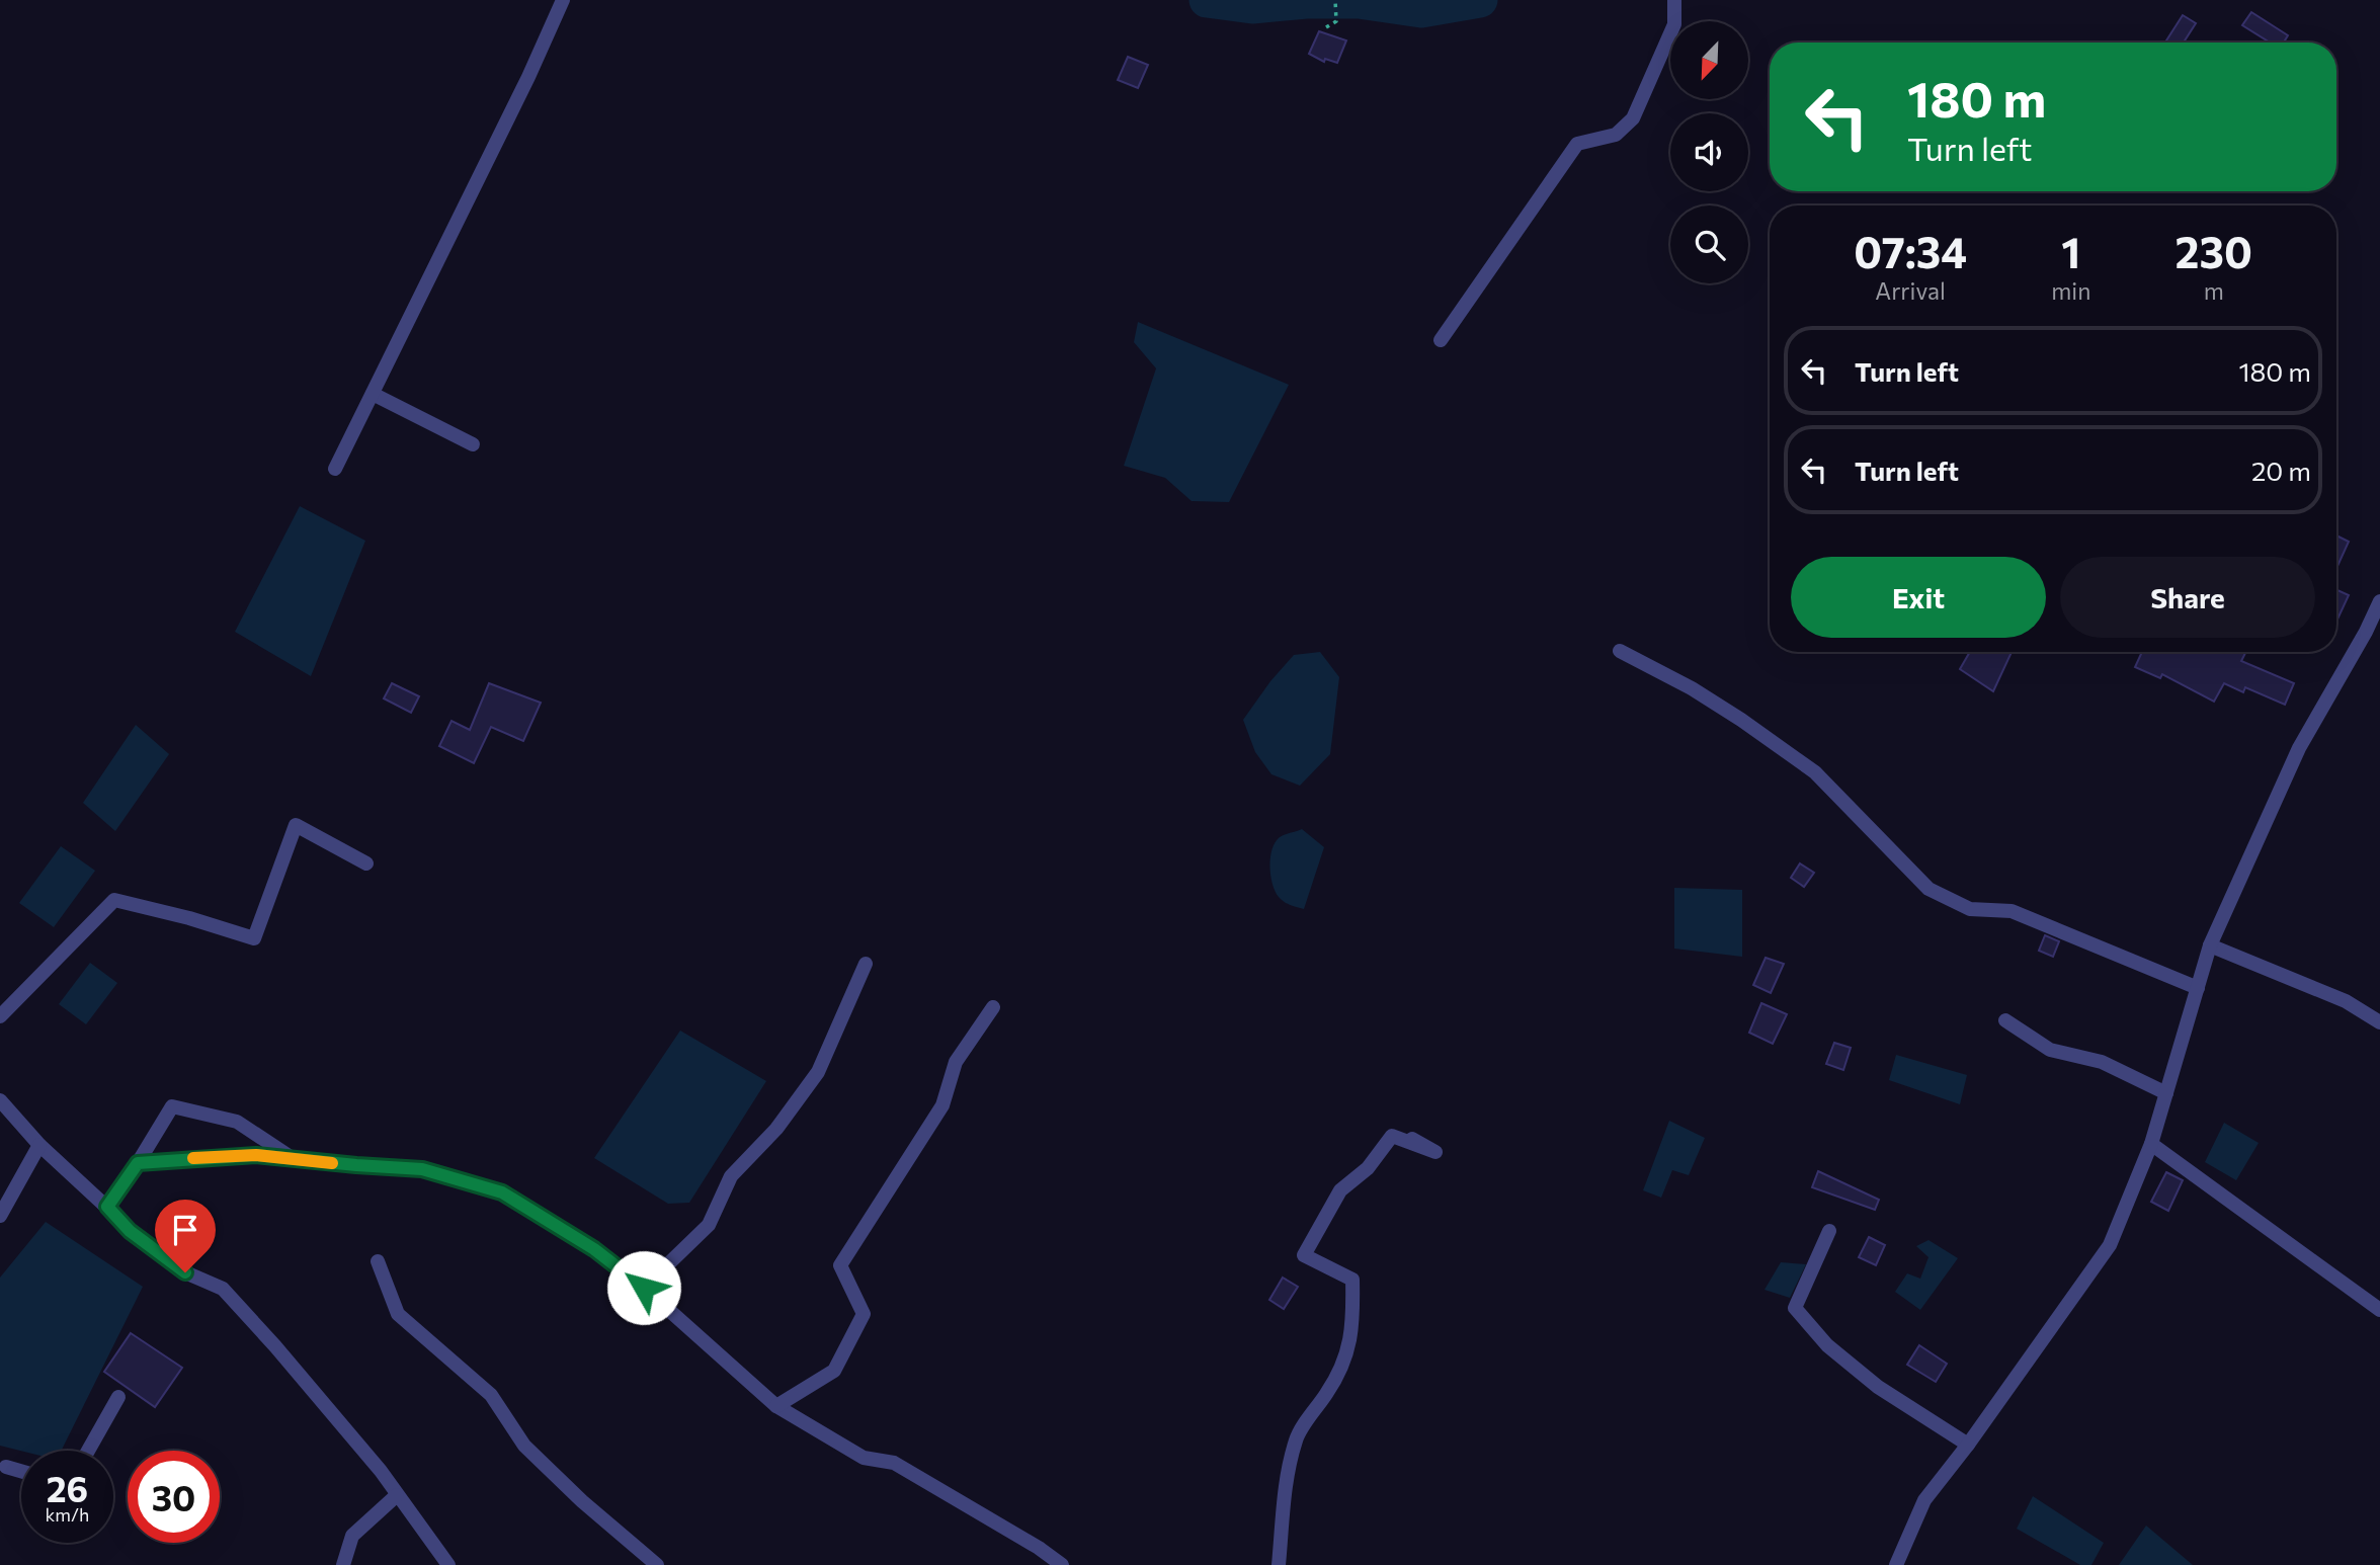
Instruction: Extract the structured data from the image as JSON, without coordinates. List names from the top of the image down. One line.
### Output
{"north":"bottom left","page":{"turn":["180 m","Turn left"],"eta":["07:34","Arrival","1","min","230","m"],"list":[{"name":"Turn left","value":"180 m"},{"name":"Turn left","value":"20 m"}],"buttons":["Exit","Share"],"speed":"26 km/h","limit":"30"}}
